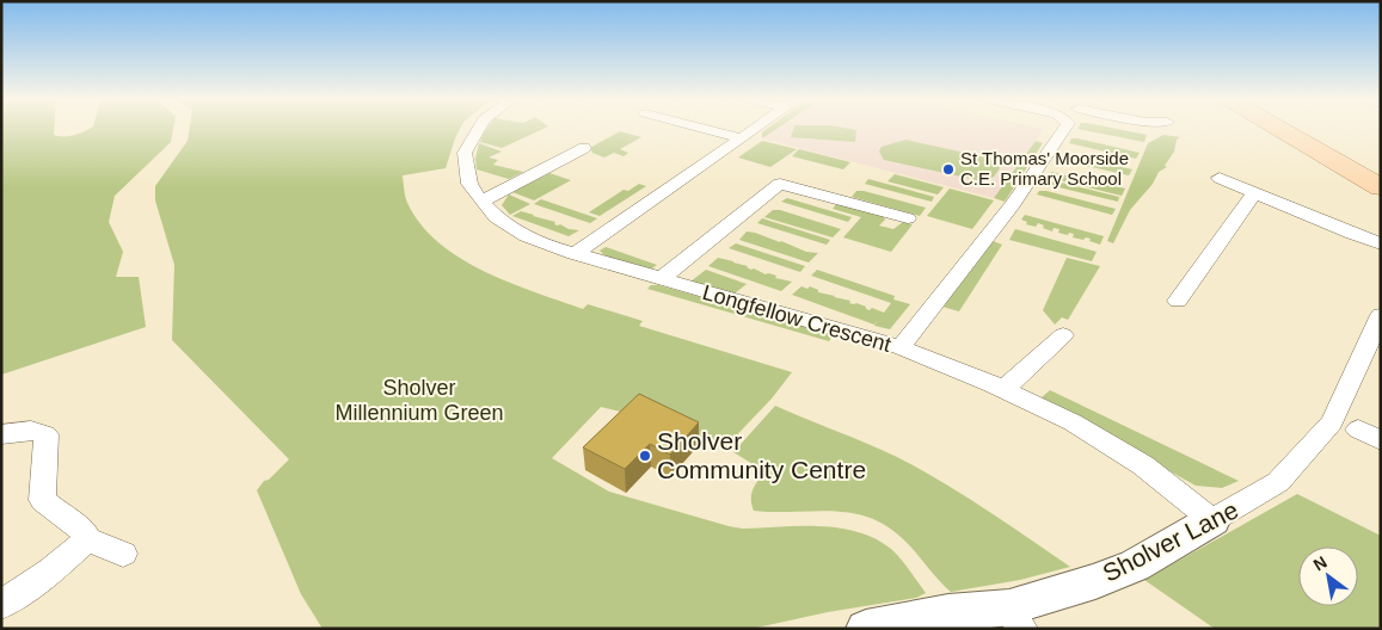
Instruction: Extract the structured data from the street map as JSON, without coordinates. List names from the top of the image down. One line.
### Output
{"streets":{"street":["Longfellow Crescent","Sholver Lane"]},"crossings":[["Longfellow Crescent","Sholver Lane"]],"parks":["Sholver Millennium Green"],"places":["St Thomas' Moorside C.E. Primary School","Sholver Community Centre"],"north":"top left"}
